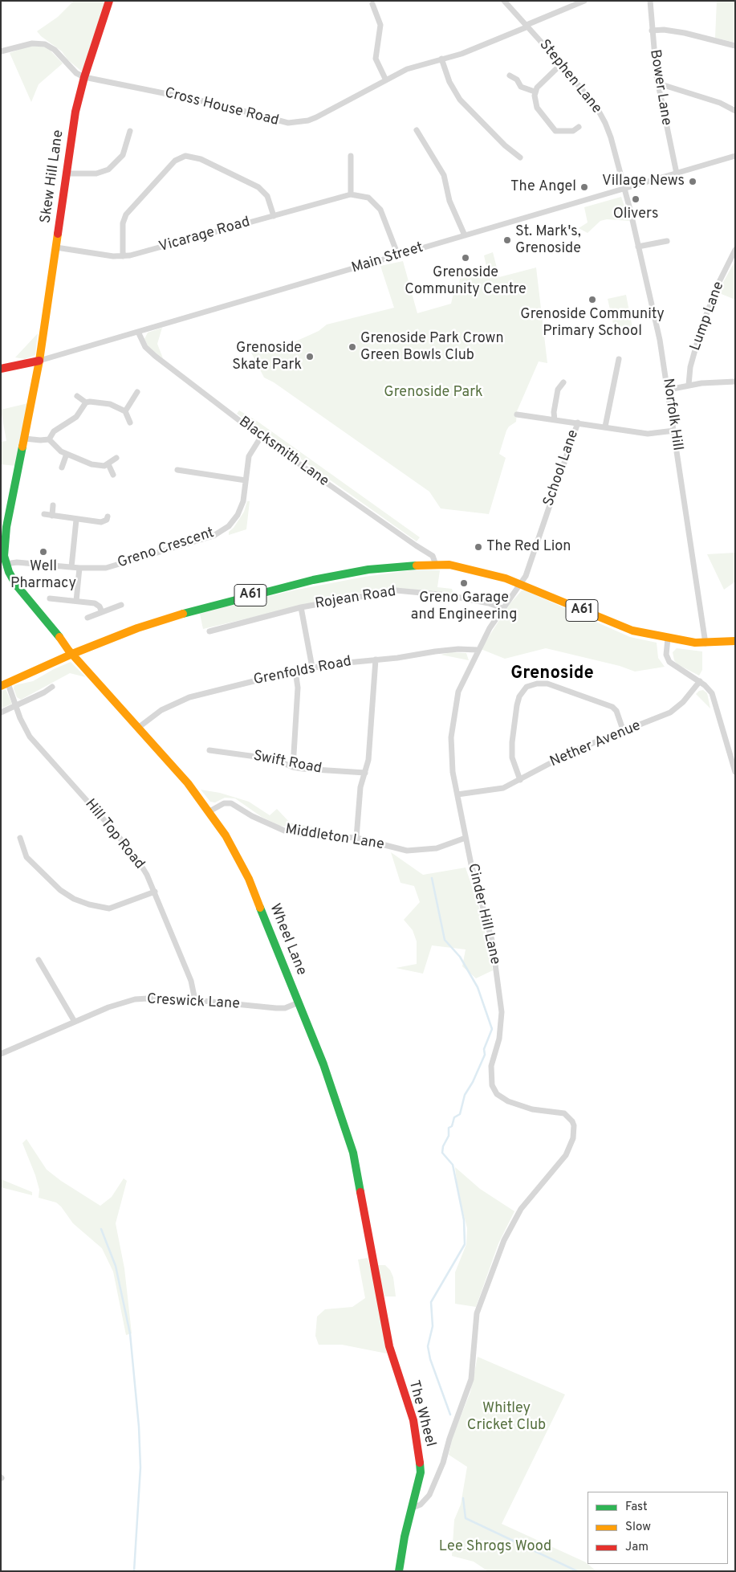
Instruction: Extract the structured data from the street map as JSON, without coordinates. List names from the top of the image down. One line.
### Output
{"streets":{"main road":["Skew Hill Lane","A61","Wheel Lane","The Wheel"],"street":["Stephen Lane","Bower Lane","Cross House Road","Vicarage Road","Main Street","Lump Lane","Norfolk Hill","Blacksmith Lane","School Lane","Greno Crescent","Rojean Road","Grenfolds Road","Nether Avenue","Swift Road","Hill Top Road","Middleton Lane","Cinder Hill Lane","Creswick Lane"]},"crossings":[["Stephen Lane","Cross House Road"],["Stephen Lane","Main Street"],["Stephen Lane","Norfolk Hill"],["Bower Lane","Main Street"],["Cross House Road","Skew Hill Lane"],["Skew Hill Lane","Vicarage Road"],["Skew Hill Lane","Main Street"],["Skew Hill Lane","Greno Crescent"],["Skew Hill Lane","Wheel Lane"],["Main Street","Norfolk Hill"],["Main Street","Blacksmith Lane"],["Norfolk Hill","School Lane"],["Norfolk Hill","A61"],["Blacksmith Lane","Greno Crescent"],["Blacksmith Lane","A61"],["School Lane","A61"],["School Lane","Cinder Hill Lane"],["Greno Crescent","Wheel Lane"],["A61","Hill Top Road"],["A61","Wheel Lane"],["Rojean Road","Cinder Hill Lane"],["Grenfolds Road","Cinder Hill Lane"],["Grenfolds Road","Wheel Lane"],["Nether Avenue","Cinder Hill Lane"],["Hill Top Road","Creswick Lane"],["Middleton Lane","Cinder Hill Lane"],["Middleton Lane","Wheel Lane"],["Cinder Hill Lane","The Wheel"],["Wheel Lane","Creswick Lane"],["Wheel Lane","The Wheel"]],"districts":["Grenoside"],"parks":["Grenoside Park","Whitley Cricket Club","Lee Shrogs Wood"],"places":["Village News","The Angel","Olivers","St. Mark's, Grenoside","Grenoside Community Centre","Grenoside Community Primary School","Grenoside Park Crown Green Bowls Club","Grenoside Skate Park","The Red Lion","Well Pharmacy","Greno Garage and Engineering"],"legend":["Fast","Slow","Jam"]}
